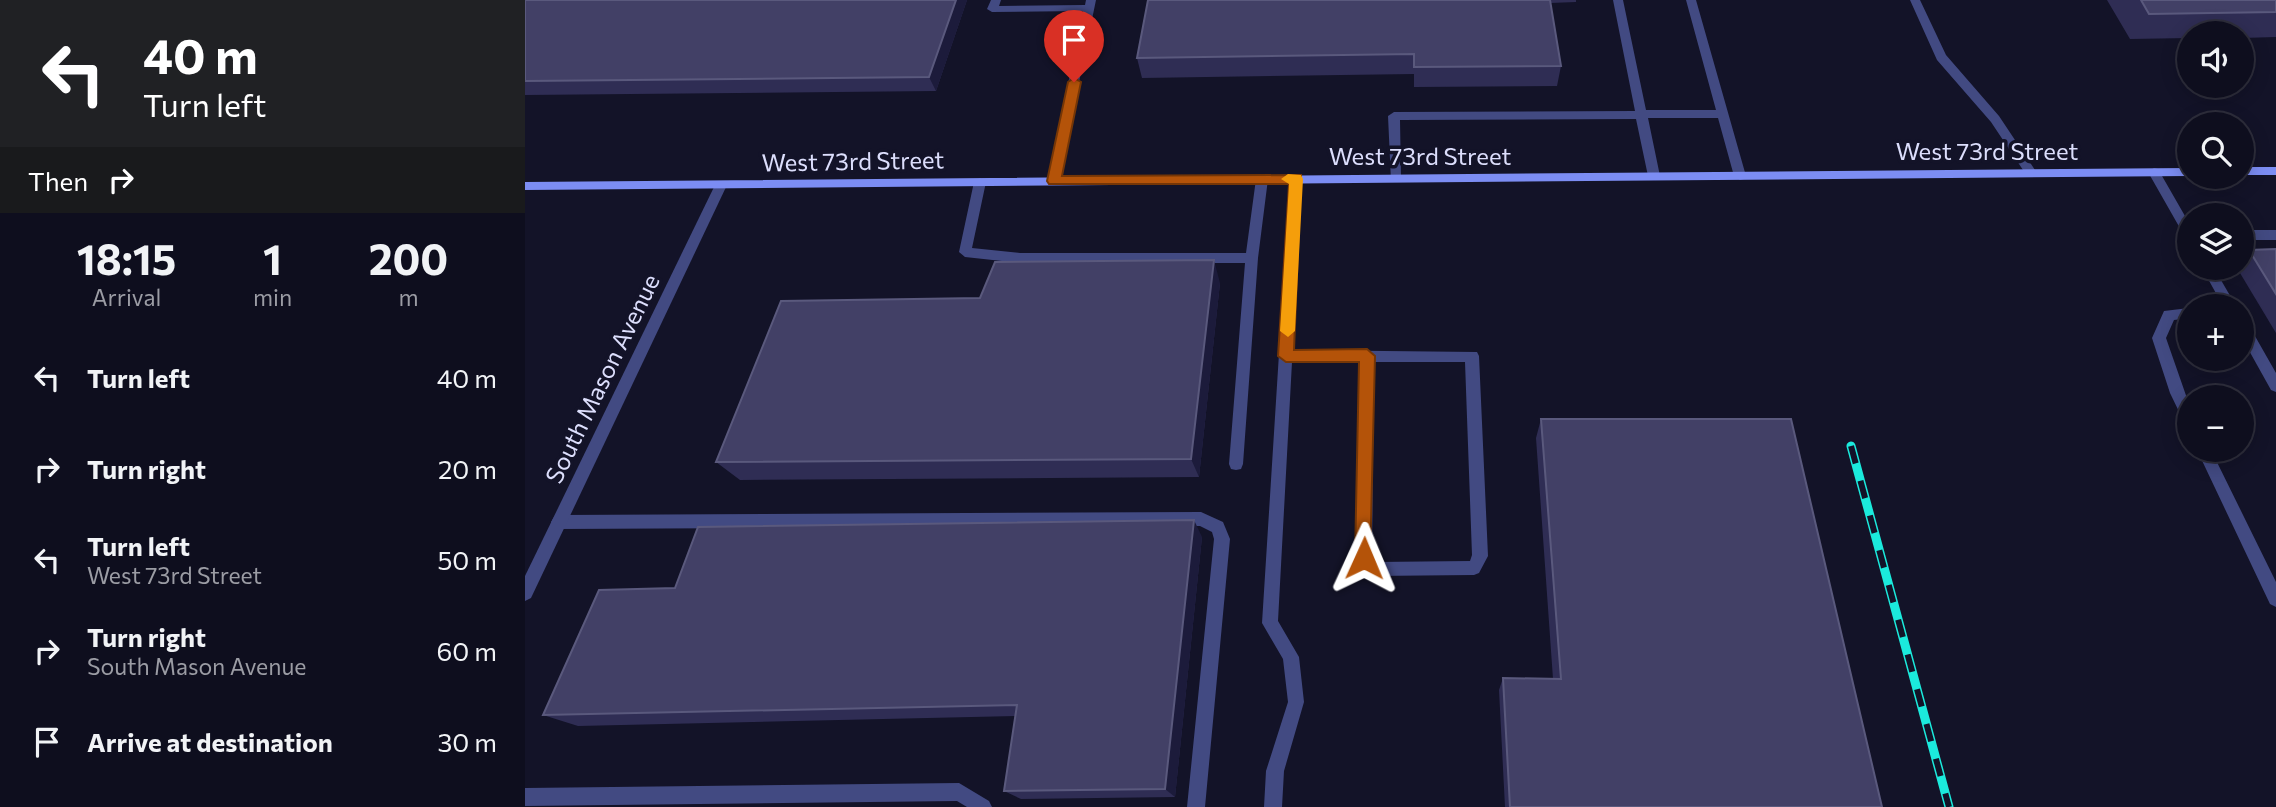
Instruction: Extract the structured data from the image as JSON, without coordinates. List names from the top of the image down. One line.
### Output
{"streets":{"street":["West 73rd Street","South Mason Avenue"]},"crossings":[["West 73rd Street","South Mason Avenue"]],"page":{"turn":["40 m","Turn left"],"map_buttons":["+","−"],"then":"Then","eta":["18:15","Arrival","1","min","200","m"],"list":[{"name":"Turn left","value":"40 m"},{"name":"Turn right","value":"20 m"},{"name":"Turn left","note":"West 73rd Street","value":"50 m"},{"name":"Turn right","note":"South Mason Avenue","value":"60 m"},{"name":"Arrive at destination","value":"30 m"}]}}
